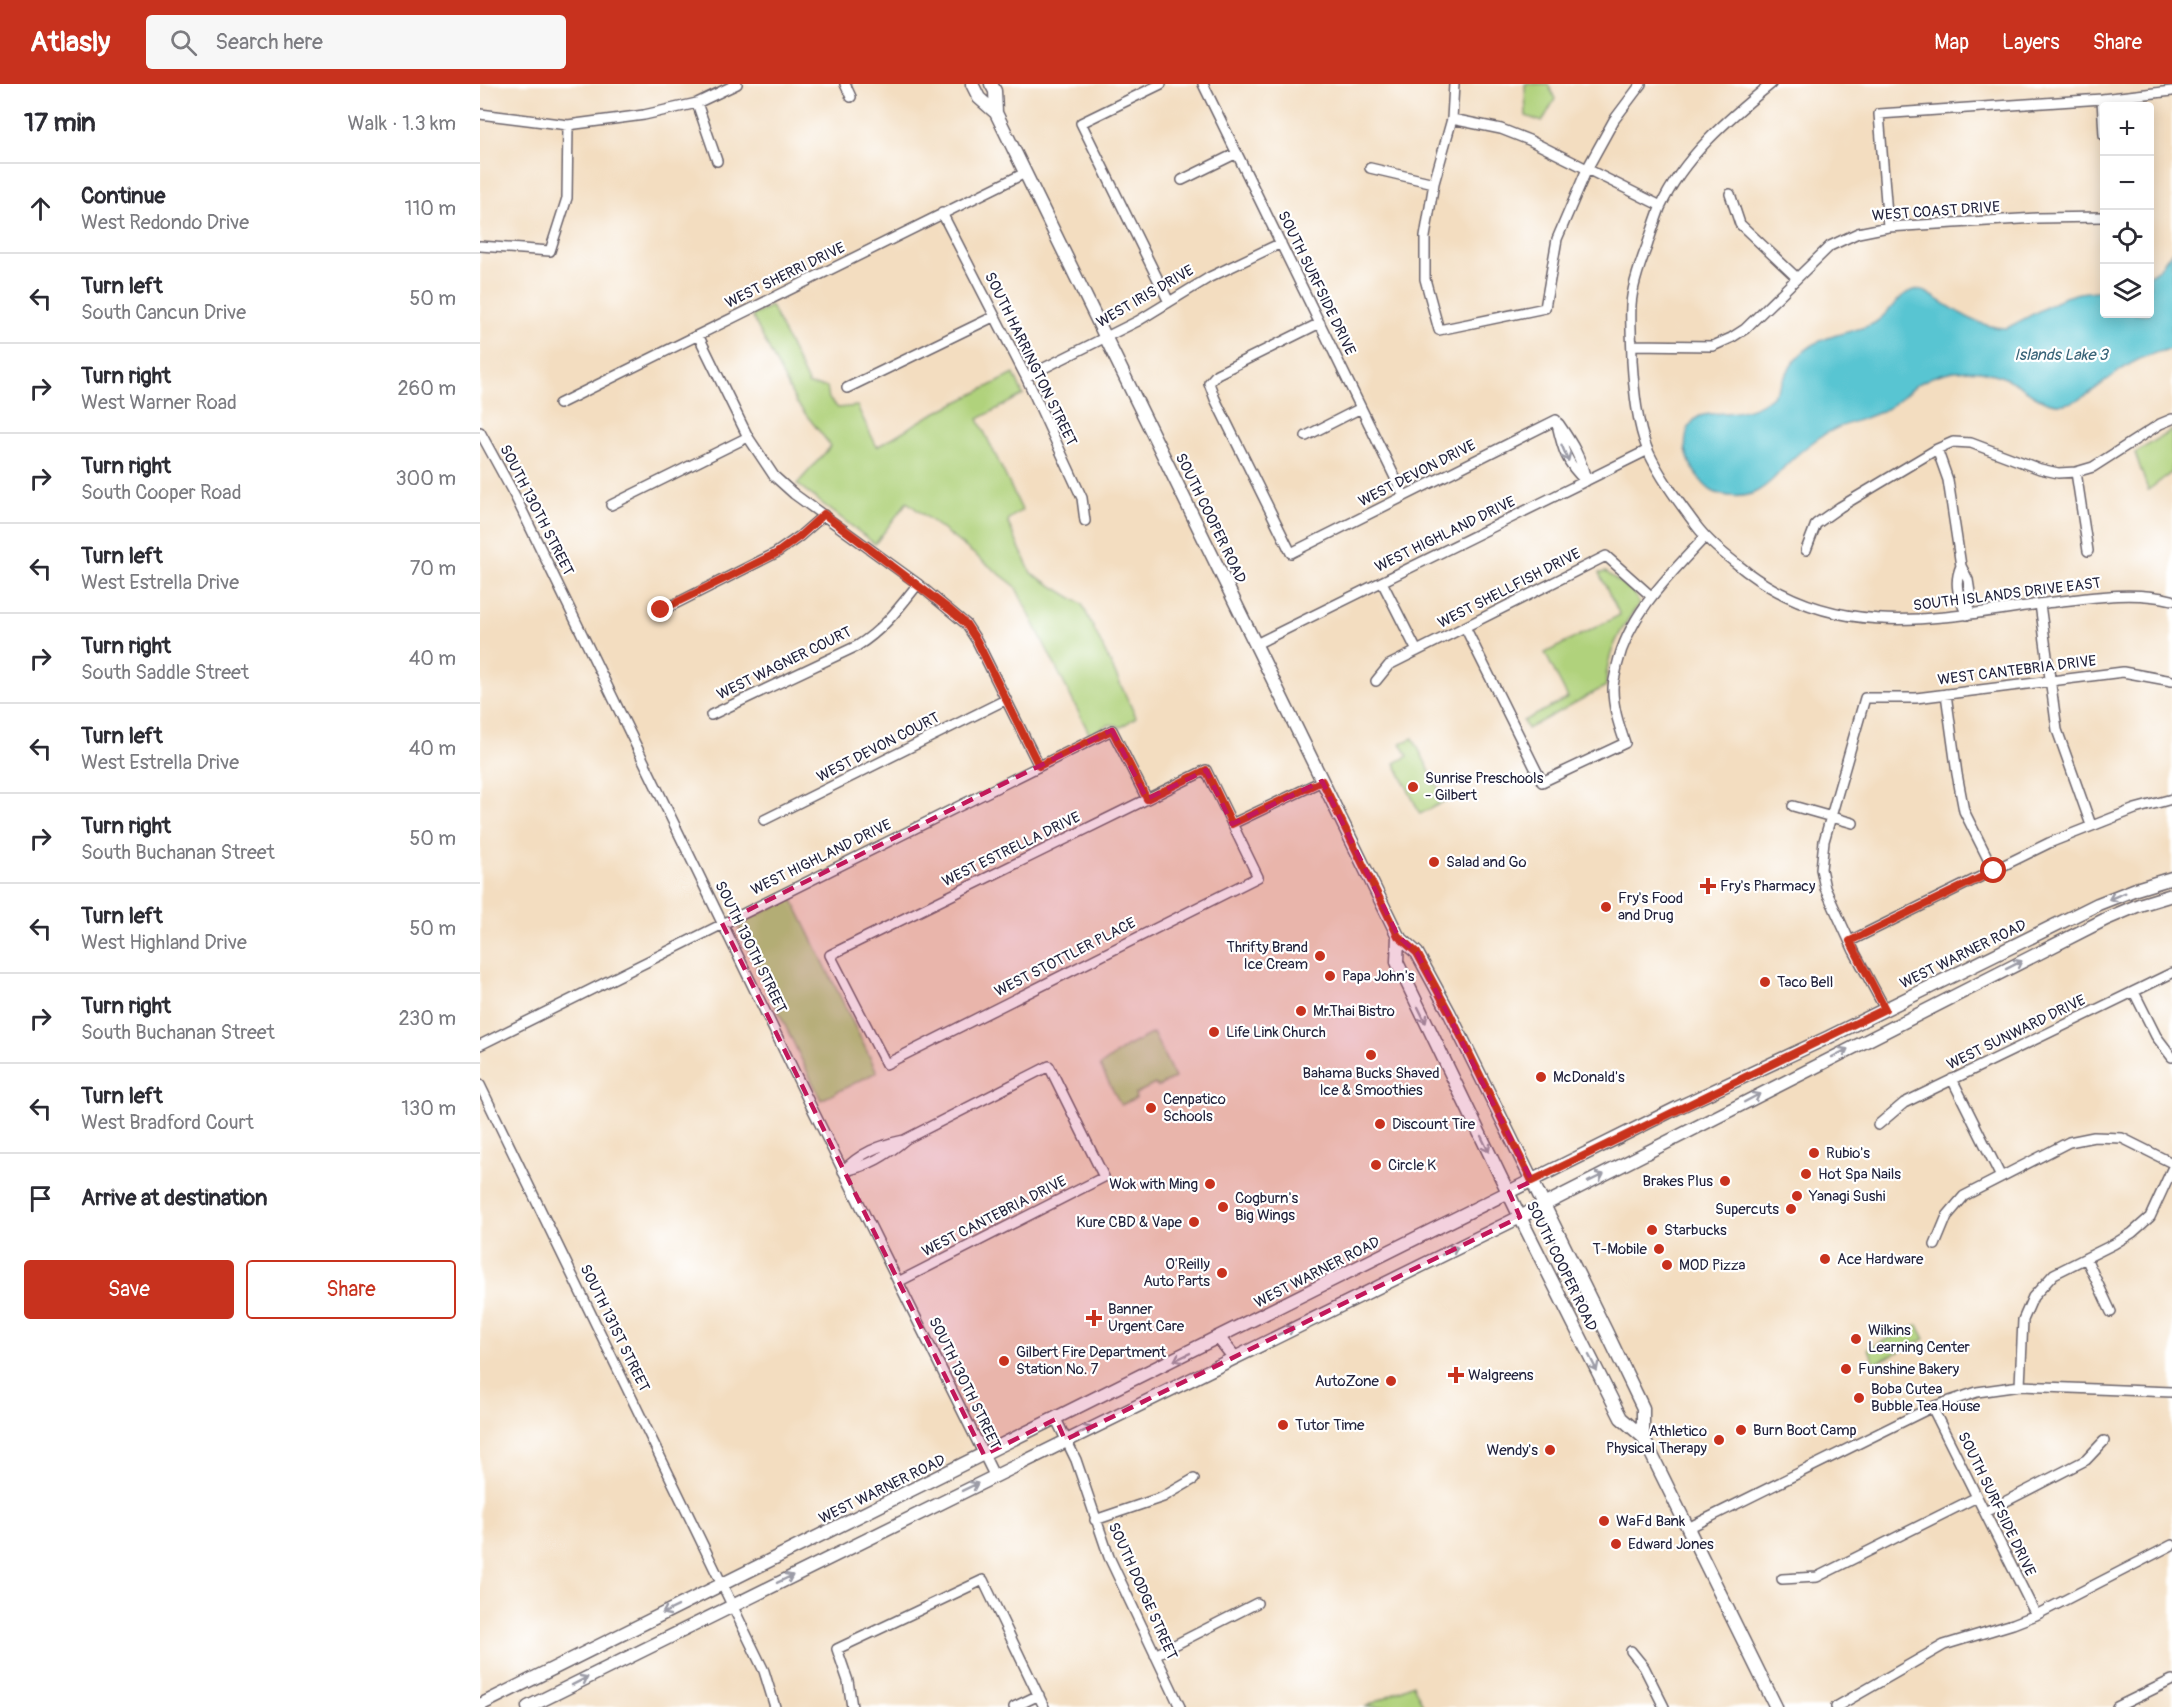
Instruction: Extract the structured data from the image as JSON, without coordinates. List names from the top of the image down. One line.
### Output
{"streets":{"main road":["SOUTH COOPER ROAD","WEST WARNER ROAD"],"street":["WEST COAST DRIVE","WEST SHERRI DRIVE","SOUTH SURFSIDE DRIVE","WEST IRIS DRIVE","SOUTH HARRINGTON STREET","WEST DEVON DRIVE","SOUTH 130TH STREET","WEST HIGHLAND DRIVE","WEST SHELLFISH DRIVE","SOUTH ISLANDS DRIVE EAST","WEST WAGNER COURT","WEST CANTEBRIA DRIVE","WEST DEVON COURT","WEST ESTRELLA DRIVE","WEST STOTTLER PLACE","WEST SUNWARD DRIVE","SOUTH 131ST STREET","SOUTH DODGE STREET"]},"crossings":[["WEST COAST DRIVE","SOUTH ISLANDS DRIVE EAST"],["WEST SHERRI DRIVE","SOUTH HARRINGTON STREET"],["WEST SHERRI DRIVE","SOUTH COOPER ROAD"],["SOUTH SURFSIDE DRIVE","WEST IRIS DRIVE"],["SOUTH SURFSIDE DRIVE","WEST DEVON DRIVE"],["WEST IRIS DRIVE","SOUTH HARRINGTON STREET"],["WEST IRIS DRIVE","SOUTH COOPER ROAD"],["WEST DEVON DRIVE","WEST HIGHLAND DRIVE"],["SOUTH 130TH STREET","WEST HIGHLAND DRIVE"],["SOUTH 130TH STREET","WEST CANTEBRIA DRIVE"],["SOUTH 130TH STREET","WEST WARNER ROAD"],["SOUTH COOPER ROAD","WEST HIGHLAND DRIVE"],["SOUTH COOPER ROAD","WEST WARNER ROAD"],["WEST HIGHLAND DRIVE","SOUTH ISLANDS DRIVE EAST"],["WEST HIGHLAND DRIVE","WEST ESTRELLA DRIVE"],["WEST ESTRELLA DRIVE","WEST STOTTLER PLACE"],["WEST WARNER ROAD","SOUTH 131ST STREET"],["WEST WARNER ROAD","SOUTH DODGE STREET"]],"water":["Islands Lake 3"],"places":{"other":["Sunrise Preschools - Gilbert","Salad and Go","Fry's Food and Drug","Thrifty Brand Ice Cream","Papa John's","Taco Bell","Mr.Thai Bistro","Life Link Church","Bahama Bucks Shaved Ice & Smoothies","McDonald's","Cenpatico Schools","Discount Tire","Rubio's","Circle K","Hot Spa Nails","Brakes Plus","Wok with Ming","Yanagi Sushi","Cogburn's Big Wings","Supercuts","Kure CBD & Vape","Starbucks","T-Mobile","Ace Hardware","MOD Pizza","O'Reilly Auto Parts","Wilkins Learning Center","Gilbert Fire Department Station No. 7","Funshine Bakery","AutoZone","Boba Cutea Bubble Tea House","Tutor Time","Burn Boot Camp","Athletico Physical Therapy","Wendy's","WaFd Bank","Edward Jones"],"health":["Fry's Pharmacy","Banner Urgent Care","Walgreens"]},"page":{"header":"Atlasly","search":"Search here","nav":["Map","Layers","Share"],"heading":["17 min","Walk · 1.3 km"],"map_buttons":["+","−"],"list":[["Continue","West Redondo Drive","110 m"],["Turn left","South Cancun Drive","50 m"],["Turn right","West Warner Road","260 m"],["Turn right","South Cooper Road","300 m"],["Turn left","West Estrella Drive","70 m"],["Turn right","South Saddle Street","40 m"],["Turn left","West Estrella Drive","40 m"],["Turn right","South Buchanan Street","50 m"],["Turn left","West Highland Drive","50 m"],["Turn right","South Buchanan Street","230 m"],["Turn left","West Bradford Court","130 m"],"Arrive at destination"],"buttons":["Save","Share"]}}
